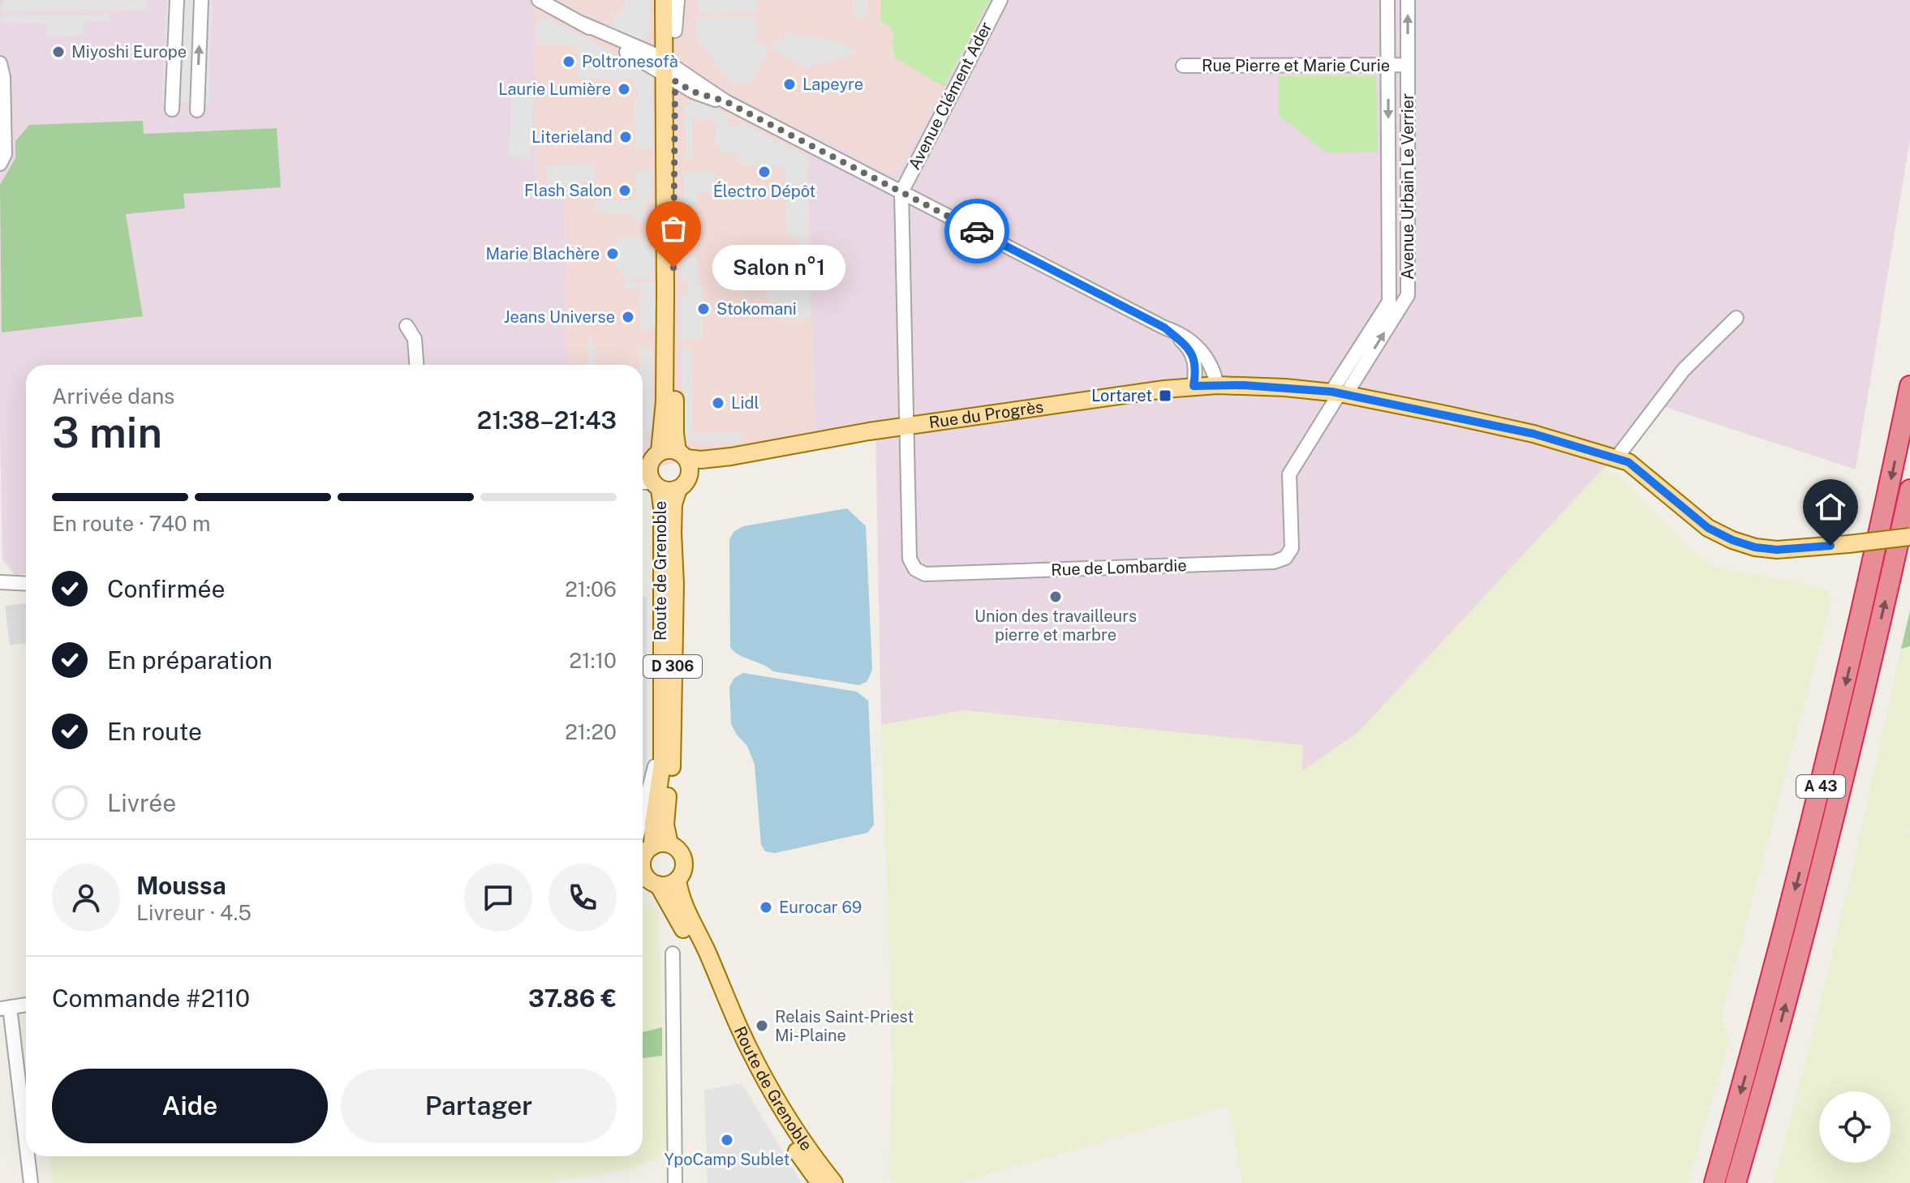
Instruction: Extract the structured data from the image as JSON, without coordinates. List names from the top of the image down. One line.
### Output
{"streets":{"highway":["A 43"],"main road":["Rue du Progrès","Route de Grenoble","D 306"],"street":["Rue Pierre et Marie Curie","Avenue Clément Ader","Avenue Urbain Le Verrier","Rue de Lombardie"]},"crossings":[["Rue Pierre et Marie Curie","Avenue Urbain Le Verrier"],["Avenue Urbain Le Verrier","Rue du Progrès"],["Avenue Urbain Le Verrier","Rue de Lombardie"],["Rue du Progrès","Rue de Lombardie"],["Rue du Progrès","Route de Grenoble"]],"places":{"other":["Miyoshi Europe","Poltronesofà","Lapeyre","Laurie Lumière","Literieland","Électro Dépôt","Flash Salon","Marie Blachère","Salon n°1","Stokomani","Jeans Universe","Lidl","Union des travailleurs pierre et marbre","Eurocar 69","Relais Saint-Priest Mi-Plaine","YpoCamp Sublet"],"transit":["Lortaret"]},"page":{"bubble":"Salon n°1","heading":["3 min","Arrivée dans","21:38–21:43"],"panel":["Moussa","Livreur · 4.5","Commande #2110","37.86 €"],"bar":"En route · 740 m","list":[["Confirmée","21:06"],["En préparation","21:10"],["En route","21:20"],"Livrée"],"buttons":["Aide","Partager"]}}
